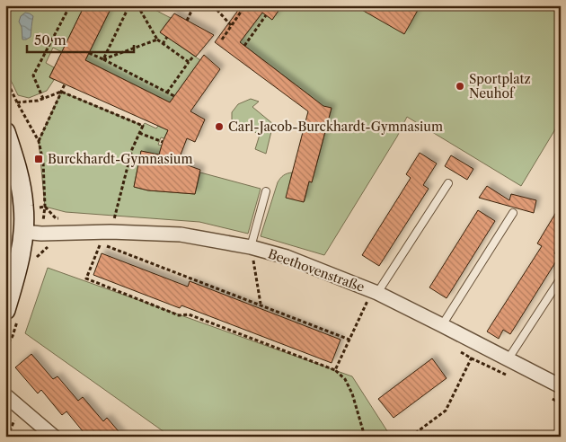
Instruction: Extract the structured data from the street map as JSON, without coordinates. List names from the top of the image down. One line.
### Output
{"streets":{"street":["Beethovenstraße"]},"places":{"other":["Sportplatz Neuhof","Carl-Jacob-Burckhardt-Gymnasium"],"transit":["Burckhardt-Gymnasium"]},"scale_bar":"50 m"}
